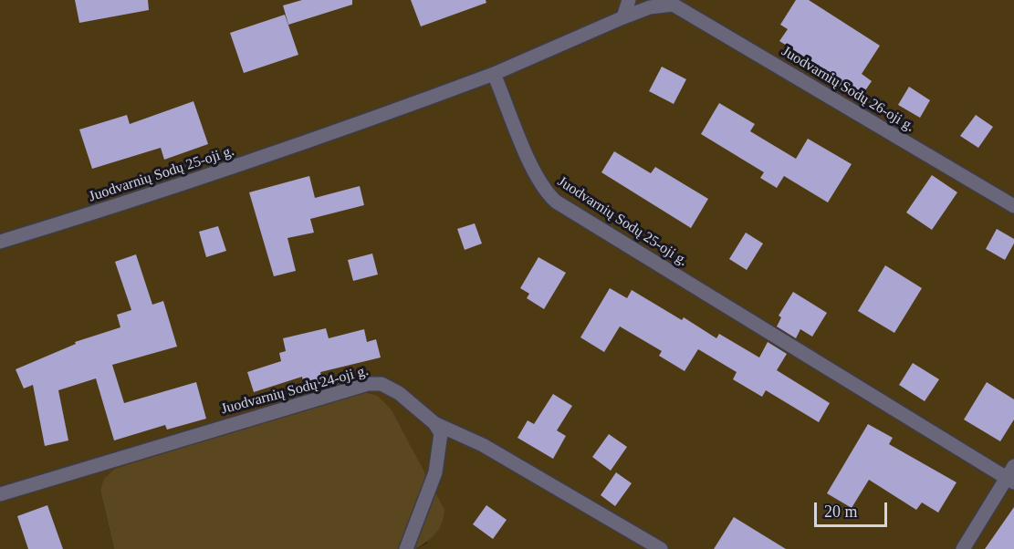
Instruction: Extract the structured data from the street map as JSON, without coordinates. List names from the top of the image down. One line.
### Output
{"streets":{"street":["Juodvarnių Sodų 26-oji g.","Juodvarnių Sodų 25-oji g.","Juodvarnių Sodų 24-oji g."]},"scale_bar":"20 m"}
